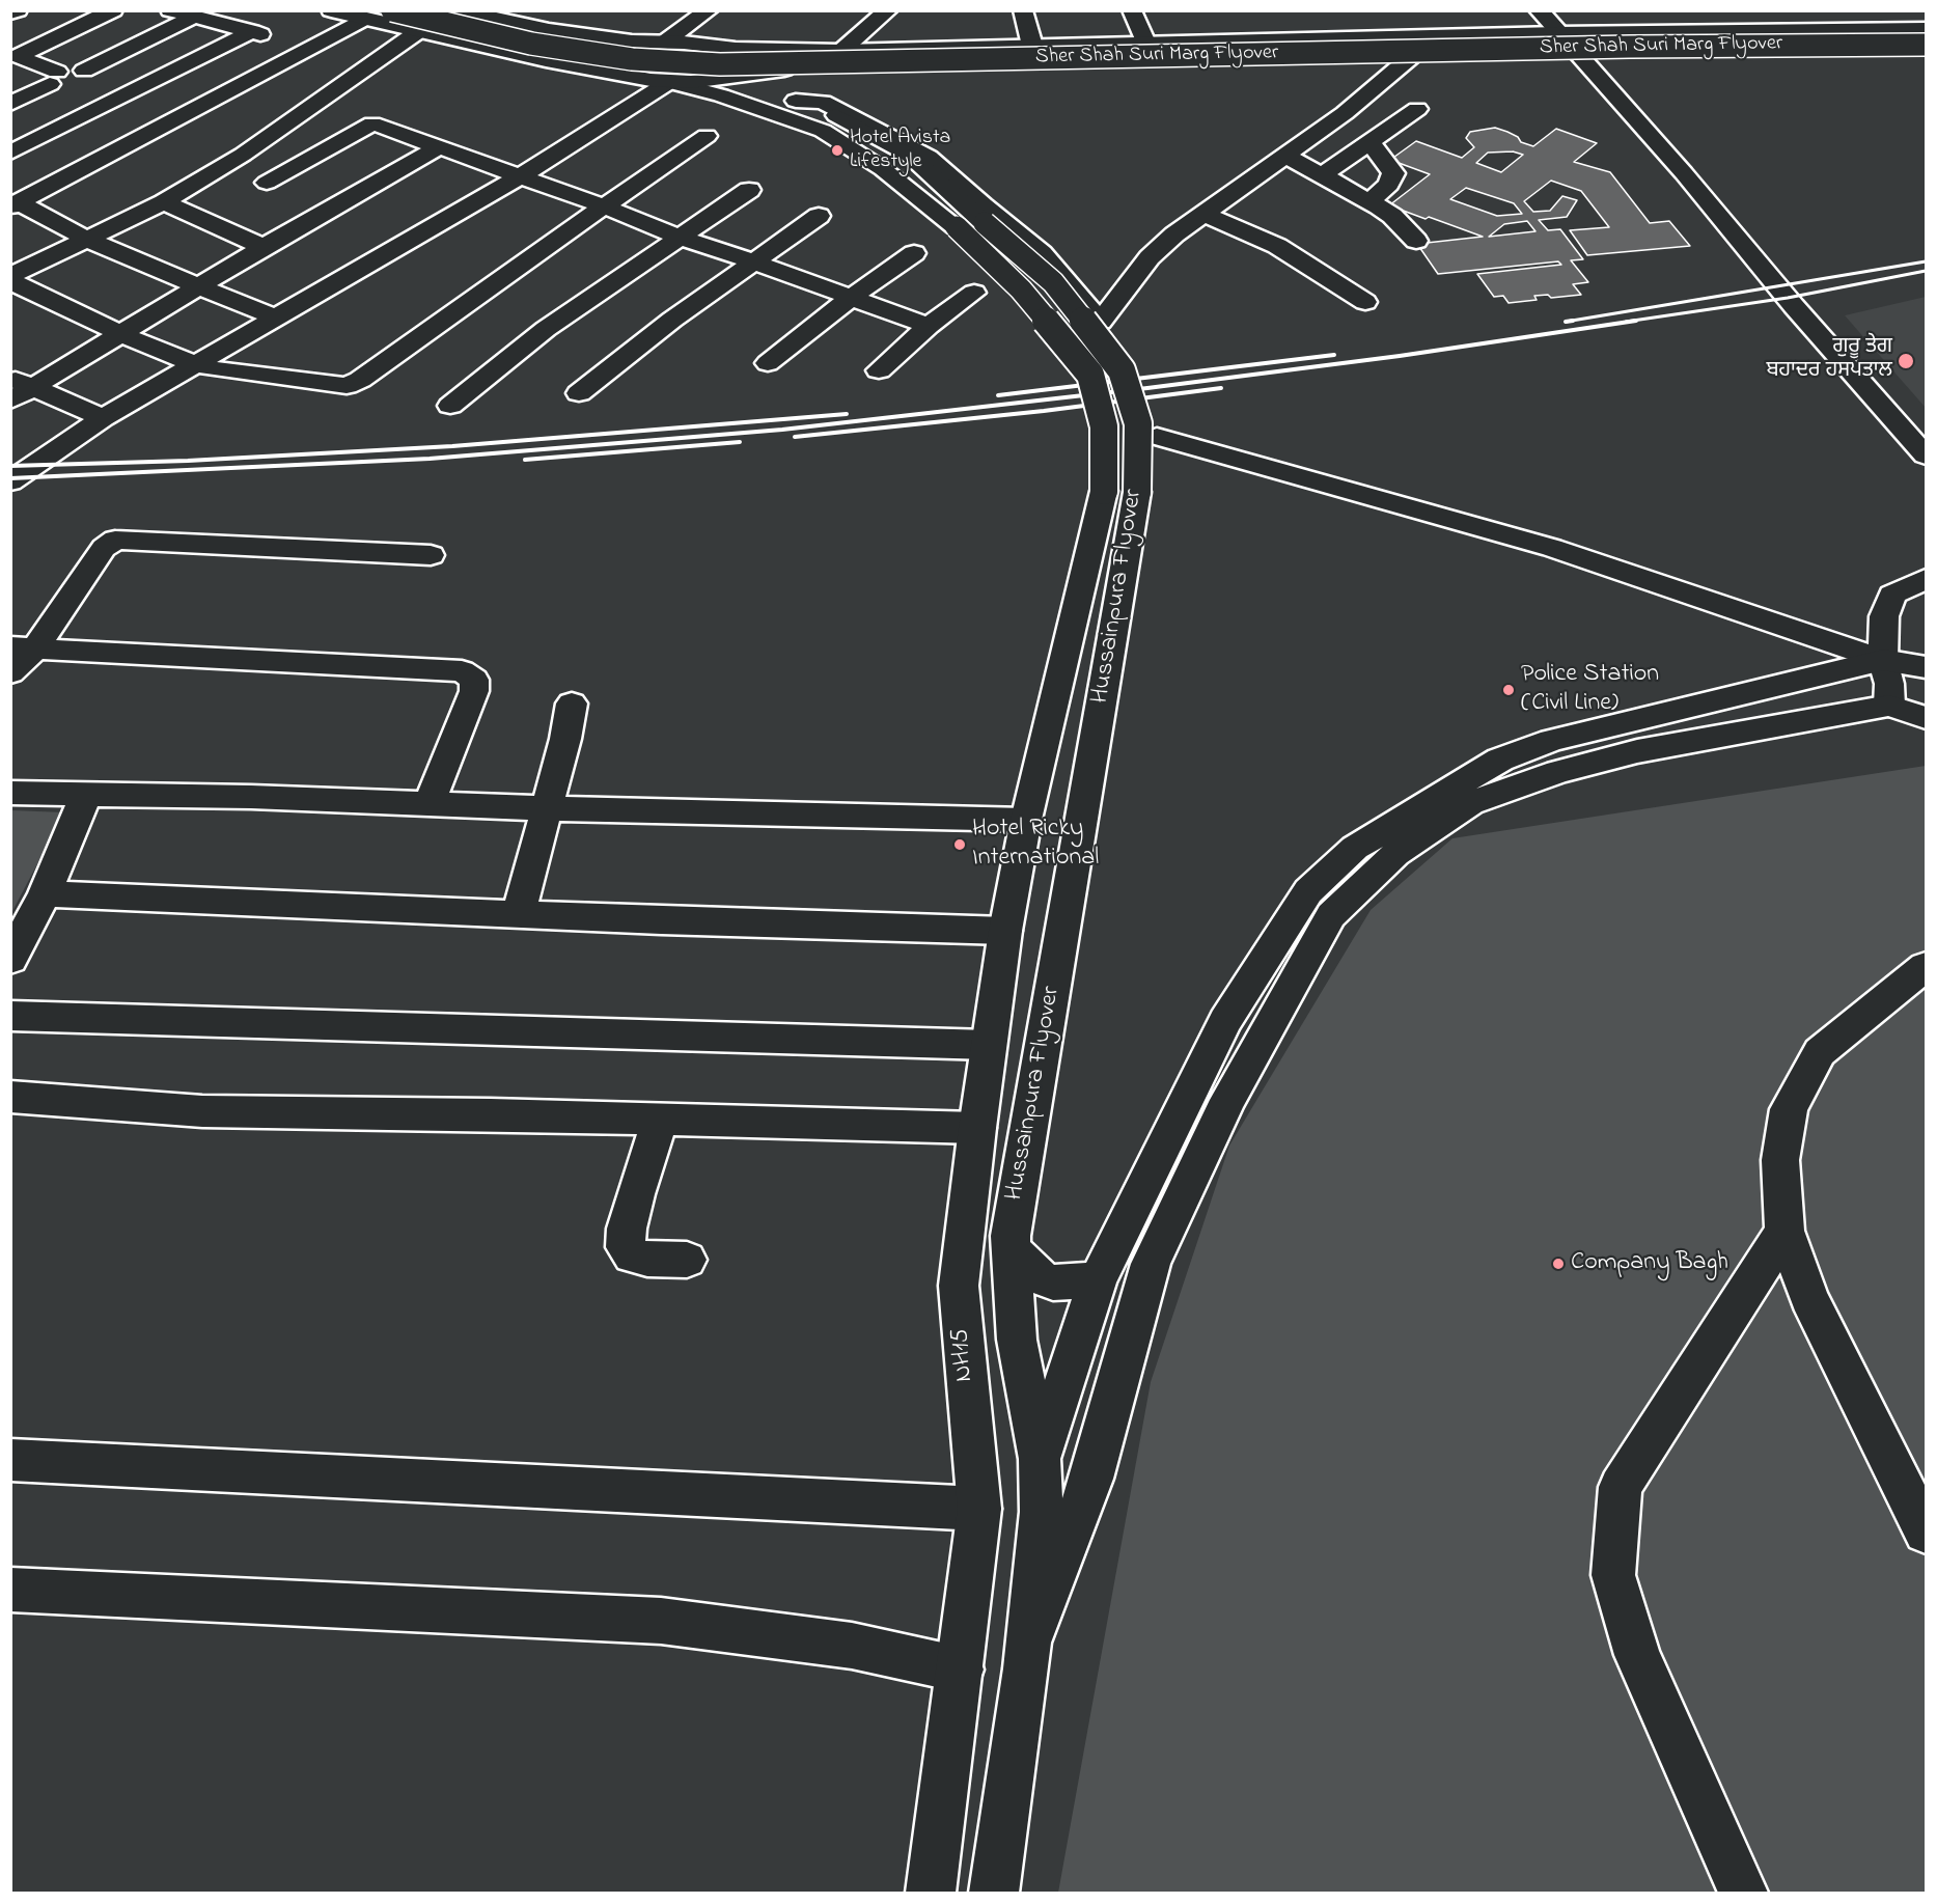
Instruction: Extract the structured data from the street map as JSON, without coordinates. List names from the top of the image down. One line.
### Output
{"streets":{"main road":["Sher Shah Suri Marg Flyover","Hussainpura Flyover","NH15"]},"crossings":[["Hussainpura Flyover","NH15"]],"places":["Hotel Avista Lifestyle","ਗੁਰੂ ਤੇਗ ਬਹਾਦਰ ਹਸਪਤਾਲ","Police Station (Civil Line)","Hotel Ricky International","Company Bagh"]}
